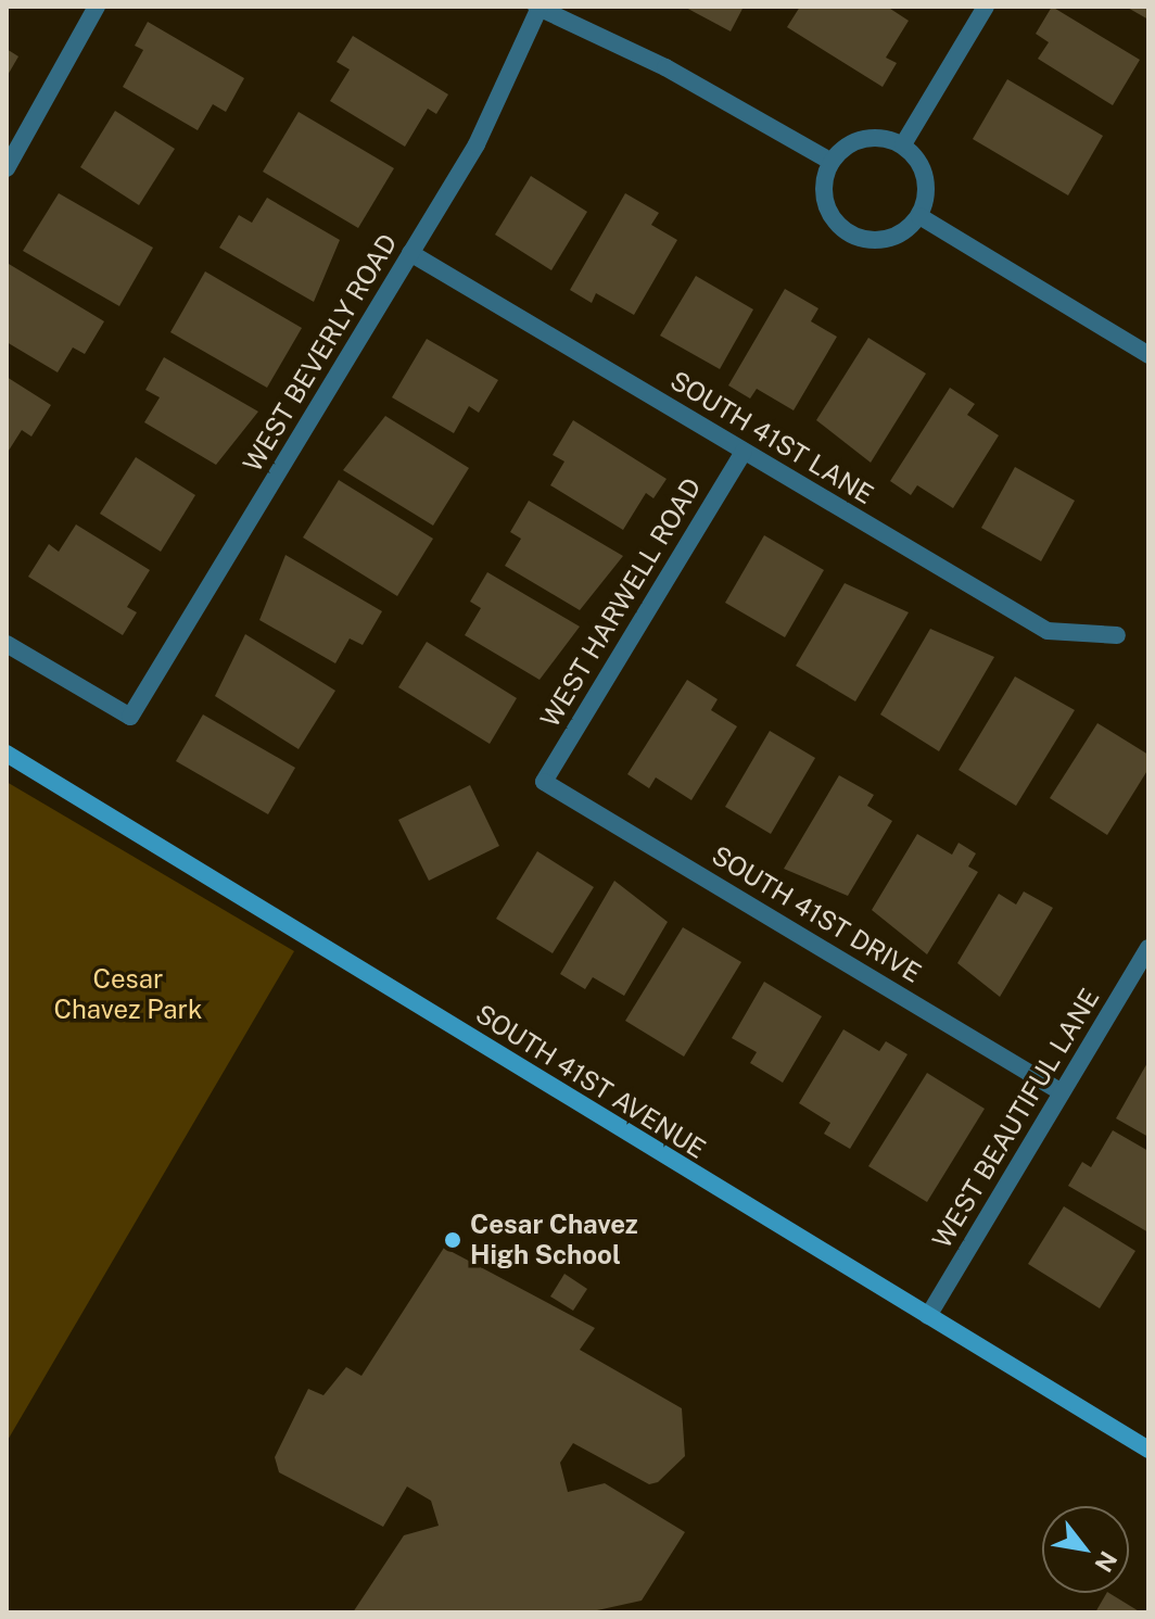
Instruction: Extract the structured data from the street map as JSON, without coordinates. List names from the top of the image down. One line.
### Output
{"streets":{"street":["WEST BEVERLY ROAD","SOUTH 41ST LANE","WEST HARWELL ROAD","SOUTH 41ST DRIVE","SOUTH 41ST AVENUE","WEST BEAUTIFUL LANE"]},"crossings":[["WEST BEVERLY ROAD","SOUTH 41ST LANE"],["SOUTH 41ST LANE","WEST HARWELL ROAD"],["WEST HARWELL ROAD","SOUTH 41ST DRIVE"],["SOUTH 41ST DRIVE","WEST BEAUTIFUL LANE"],["SOUTH 41ST AVENUE","WEST BEAUTIFUL LANE"]],"parks":["Cesar Chavez Park"],"places":["Cesar Chavez High School"],"north":"bottom right"}
